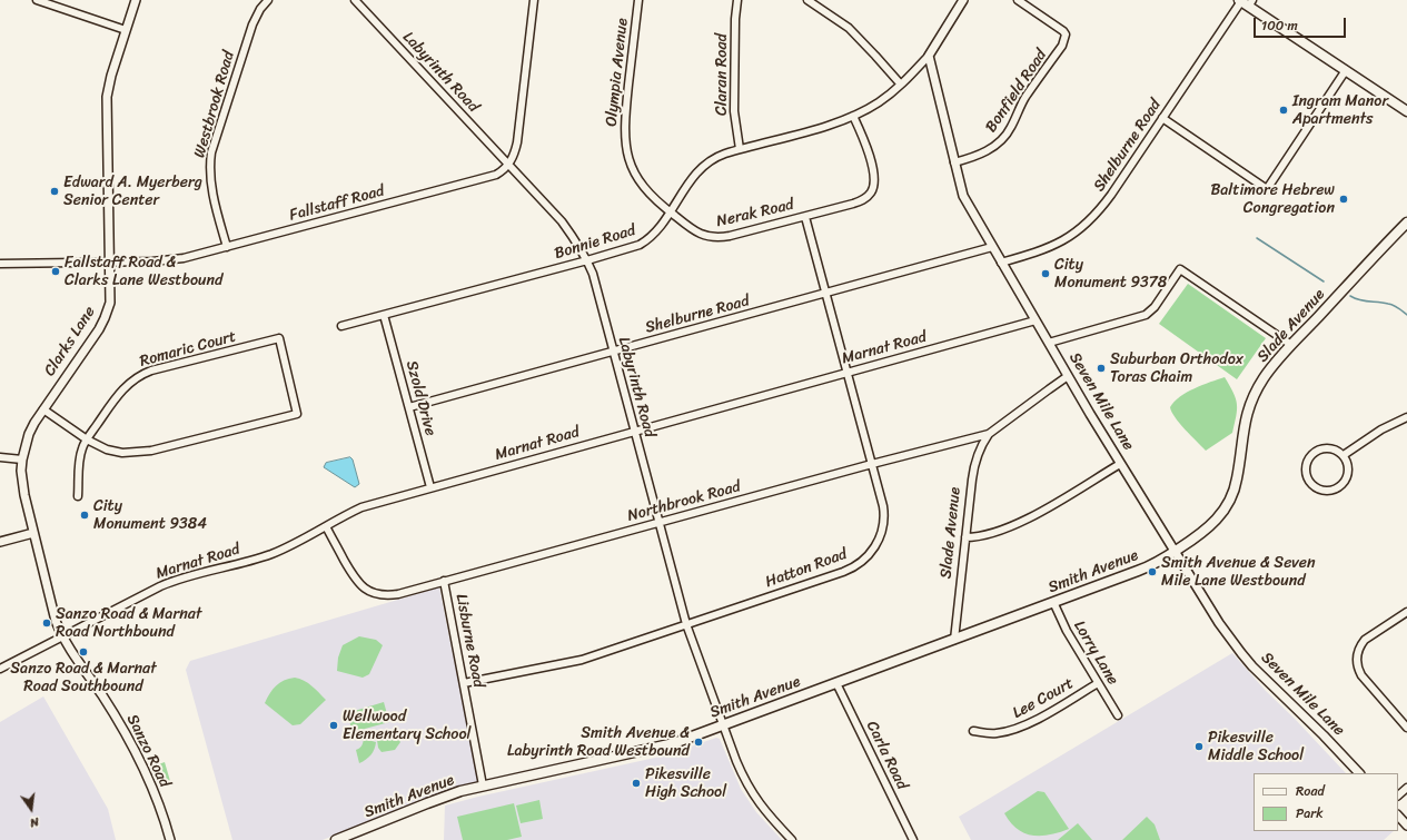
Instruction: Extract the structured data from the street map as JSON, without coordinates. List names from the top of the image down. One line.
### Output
{"streets":{"main road":["Slade Avenue","Smith Avenue"],"street":["Labyrinth Road","Olympia Avenue","Claran Road","Bonfield Road","Westbrook Road","Shelburne Road","Fallstaff Road","Nerak Road","Bonnie Road","Clarks Lane","Marnat Road","Romaric Court","Szold Drive","Seven Mile Lane","Northbrook Road","Hatton Road","Lisburne Road","Lorry Lane","Lee Court","Sanzo Road","Carla Road"]},"crossings":[["Labyrinth Road","Shelburne Road"],["Labyrinth Road","Fallstaff Road"],["Labyrinth Road","Bonnie Road"],["Labyrinth Road","Marnat Road"],["Labyrinth Road","Northbrook Road"],["Labyrinth Road","Hatton Road"],["Labyrinth Road","Smith Avenue"],["Olympia Avenue","Nerak Road"],["Olympia Avenue","Bonnie Road"],["Claran Road","Bonnie Road"],["Bonfield Road","Seven Mile Lane"],["Westbrook Road","Fallstaff Road"],["Shelburne Road","Szold Drive"],["Shelburne Road","Seven Mile Lane"],["Shelburne Road","Hatton Road"],["Fallstaff Road","Clarks Lane"],["Nerak Road","Bonnie Road"],["Nerak Road","Hatton Road"],["Bonnie Road","Szold Drive"],["Bonnie Road","Seven Mile Lane"],["Slade Avenue","Seven Mile Lane"],["Slade Avenue","Northbrook Road"],["Slade Avenue","Smith Avenue"],["Clarks Lane","Sanzo Road"],["Marnat Road","Szold Drive"],["Marnat Road","Seven Mile Lane"],["Marnat Road","Northbrook Road"],["Marnat Road","Hatton Road"],["Marnat Road","Sanzo Road"],["Seven Mile Lane","Northbrook Road"],["Seven Mile Lane","Smith Avenue"],["Northbrook Road","Hatton Road"],["Northbrook Road","Lisburne Road"],["Hatton Road","Lisburne Road"],["Smith Avenue","Lisburne Road"],["Smith Avenue","Lorry Lane"],["Smith Avenue","Carla Road"],["Lorry Lane","Lee Court"]],"places":["Ingram Manor Apartments","Edward A. Myerberg Senior Center","Baltimore Hebrew Congregation","Fallstaff Road & Clarks Lane Westbound","City Monument 9378","Suburban Orthodox Toras Chaim","City Monument 9384","Smith Avenue & Seven Mile Lane Westbound","Sanzo Road & Marnat Road Northbound","Sanzo Road & Marnat Road Southbound","Wellwood Elementary School","Smith Avenue & Labyrinth Road Westbound","Pikesville Middle School","Pikesville High School"],"legend":["Road","Park"],"scale_bar":"100 m","north":"bottom"}
